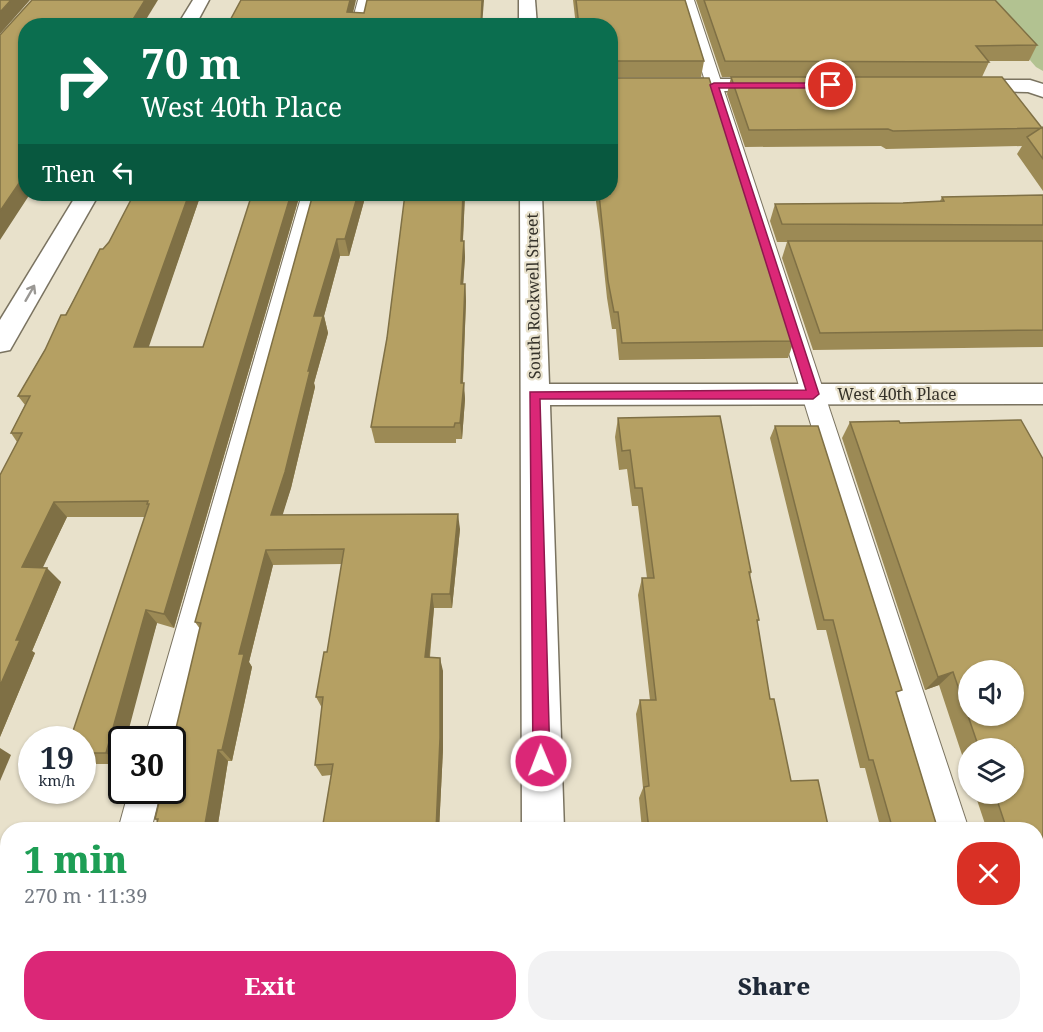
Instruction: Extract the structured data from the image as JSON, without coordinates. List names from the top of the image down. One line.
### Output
{"streets":{"street":["South Rockwell Street","West 40th Place"]},"crossings":[["South Rockwell Street","West 40th Place"]],"page":{"turn":["70 m","West 40th Place"],"then":"Then","speed":"19 km/h","limit":"30","heading":["1 min","270 m · 11:39"],"buttons":["Exit","Share"]}}
